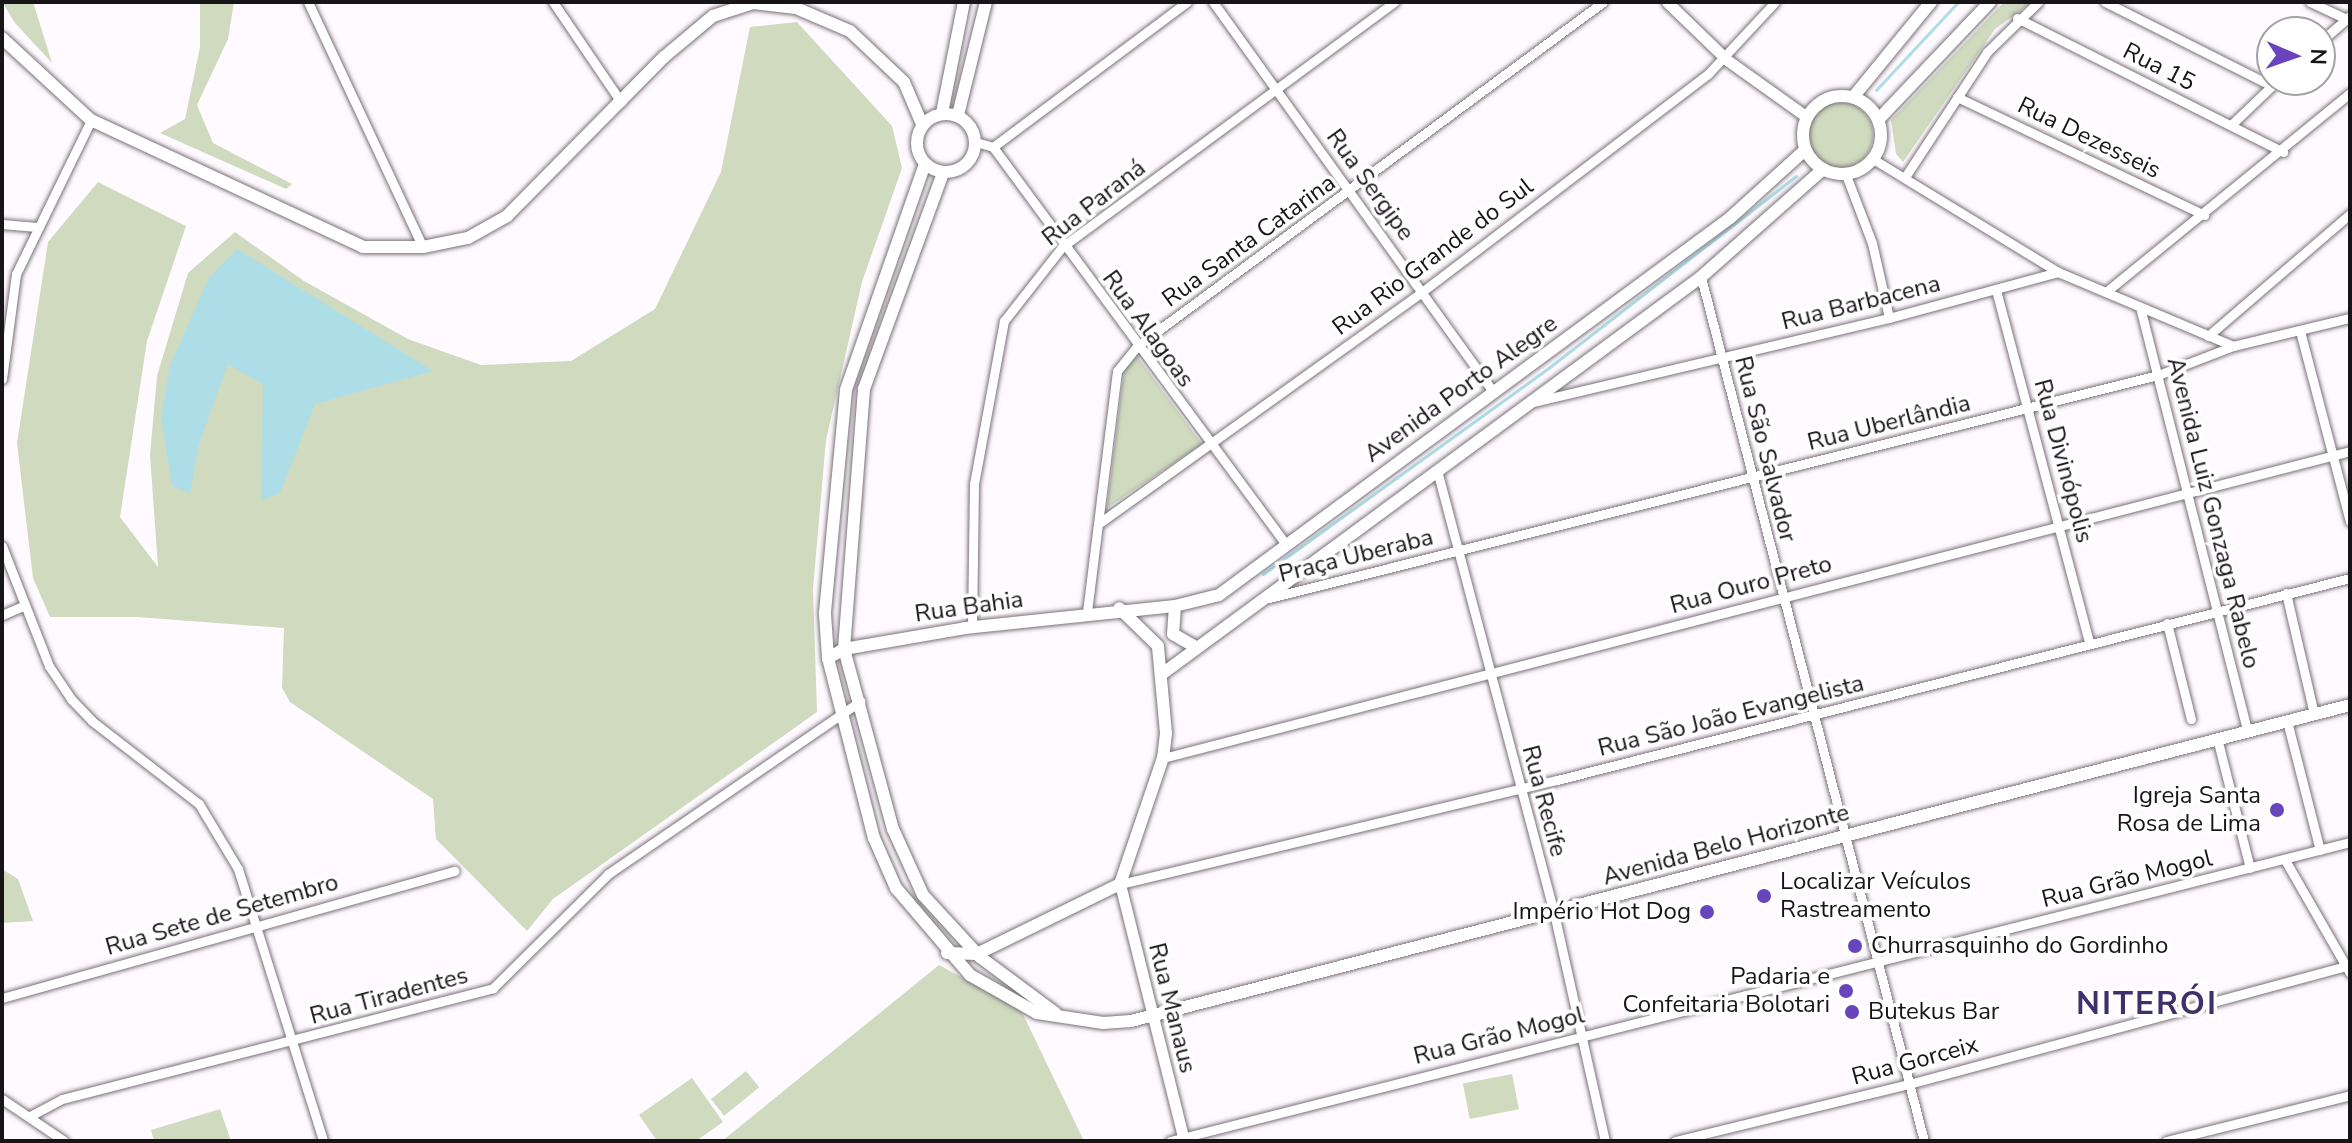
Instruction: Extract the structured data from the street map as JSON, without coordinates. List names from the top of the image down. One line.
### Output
{"streets":{"main road":["Avenida Porto Alegre","Rua Bahia","Avenida Belo Horizonte"],"street":["Rua 15","Rua Dezesseis","Rua Sergipe","Rua Paraná","Rua Santa Catarina","Rua Rio Grande do Sul","Rua Barbacena","Rua Alagoas","Rua Uberlândia","Rua São Salvador","Rua Divinópolis","Avenida Luiz Gonzaga Rabelo","Praça Uberaba","Rua Ouro Preto","Rua São João Evangelista","Rua Recife","Rua Grão Mogol","Rua Sete de Setembro","Rua Tiradentes","Rua Manaus","Rua Gorceix"]},"crossings":[["Rua Sergipe","Rua Paraná"],["Rua Sergipe","Rua Santa Catarina"],["Rua Sergipe","Rua Rio Grande do Sul"],["Rua Sergipe","Avenida Porto Alegre"],["Rua Paraná","Rua Alagoas"],["Rua Paraná","Rua Bahia"],["Rua Santa Catarina","Rua Rio Grande do Sul"],["Rua Santa Catarina","Rua Alagoas"],["Rua Santa Catarina","Rua Bahia"],["Rua Rio Grande do Sul","Rua Alagoas"],["Rua Barbacena","Rua São Salvador"],["Rua Barbacena","Rua Divinópolis"],["Rua Alagoas","Avenida Porto Alegre"],["Avenida Porto Alegre","Rua Bahia"],["Rua Uberlândia","Rua São Salvador"],["Rua Uberlândia","Rua Divinópolis"],["Rua Uberlândia","Avenida Luiz Gonzaga Rabelo"],["Rua Uberlândia","Praça Uberaba"],["Rua Uberlândia","Rua Recife"],["Rua São Salvador","Rua Ouro Preto"],["Rua São Salvador","Rua São João Evangelista"],["Rua São Salvador","Avenida Belo Horizonte"],["Rua São Salvador","Rua Grão Mogol"],["Rua São Salvador","Rua Gorceix"],["Rua Divinópolis","Rua Ouro Preto"],["Rua Divinópolis","Rua São João Evangelista"],["Avenida Luiz Gonzaga Rabelo","Rua Ouro Preto"],["Avenida Luiz Gonzaga Rabelo","Rua São João Evangelista"],["Avenida Luiz Gonzaga Rabelo","Avenida Belo Horizonte"],["Praça Uberaba","Rua Recife"],["Rua Ouro Preto","Rua Recife"],["Rua Bahia","Avenida Belo Horizonte"],["Rua São João Evangelista","Rua Recife"],["Rua São João Evangelista","Rua Manaus"],["Rua Recife","Avenida Belo Horizonte"],["Rua Recife","Rua Grão Mogol"],["Avenida Belo Horizonte","Rua Tiradentes"],["Avenida Belo Horizonte","Rua Manaus"],["Rua Grão Mogol","Rua Manaus"]],"districts":["NITERÓI"],"places":["Igreja Santa Rosa de Lima","Localizar Veículos Rastreamento","Império Hot Dog","Churrasquinho do Gordinho","Padaria e Confeitaria Bolotari","Butekus Bar"],"north":"right"}
